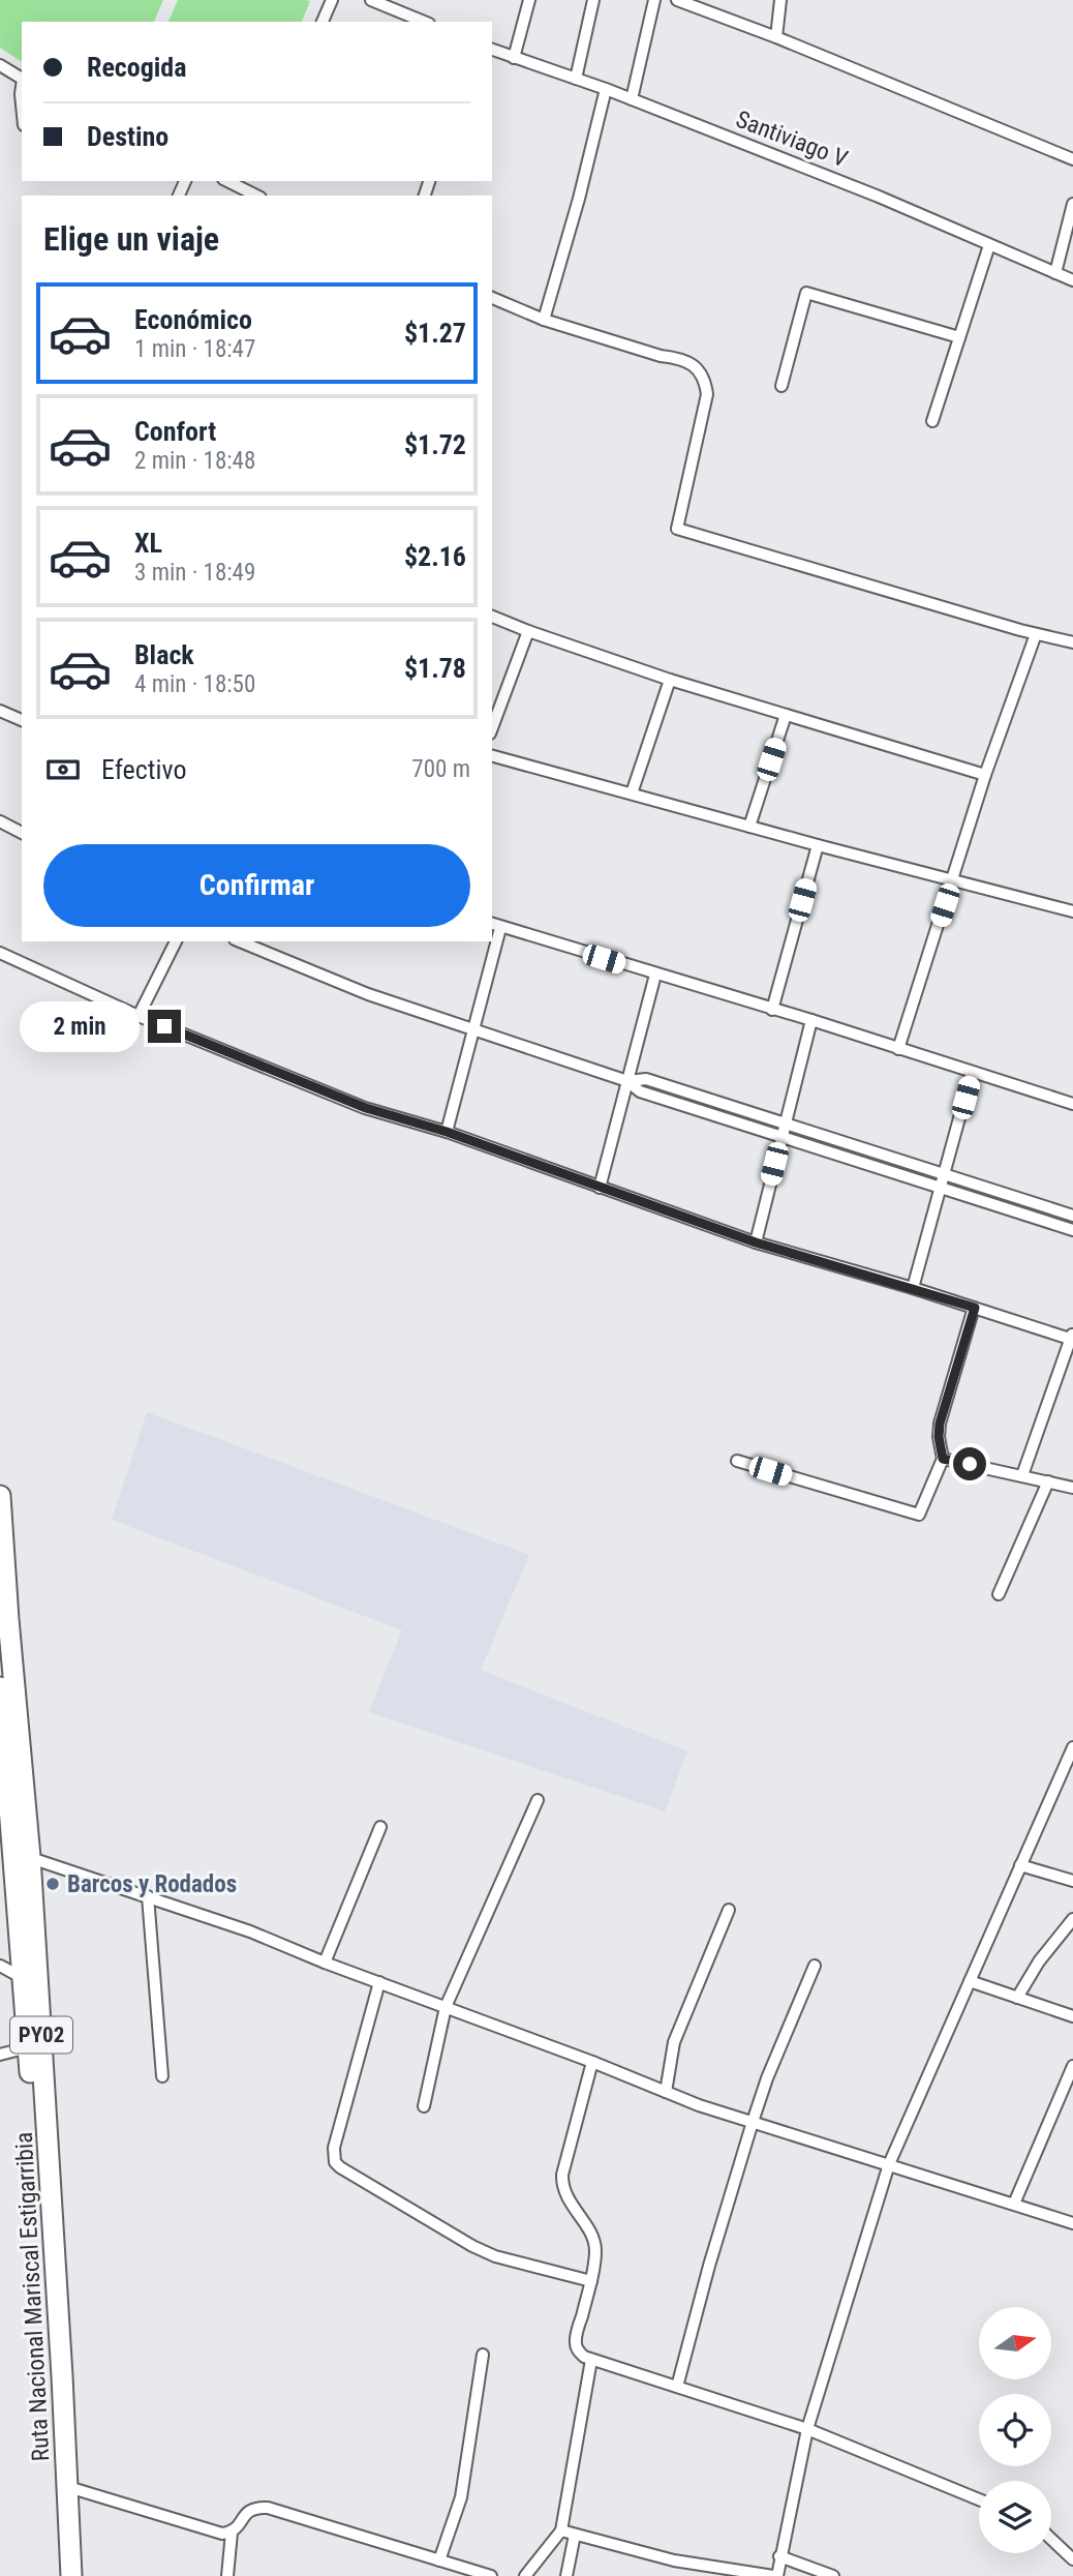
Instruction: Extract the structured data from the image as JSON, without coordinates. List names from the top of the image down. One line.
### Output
{"streets":{"highway":["PY02","Ruta Nacional Mariscal Estigarribia"],"street":["Santiviago V"]},"places":["Barcos y Rodados"],"north":"right","page":{"banner":["Recogida","Destino"],"heading":"Elige un viaje","list":[{"name":"Económico","note":"1 min · 18:47","value":"$1.27"},{"name":"Confort","note":"2 min · 18:48","value":"$1.72"},{"name":"XL","note":"3 min · 18:49","value":"$2.16"},{"name":"Black","note":"4 min · 18:50","value":"$1.78"}],"pay":["Efectivo","700 m"],"buttons":"Confirmar","bubble":"2 min"}}
